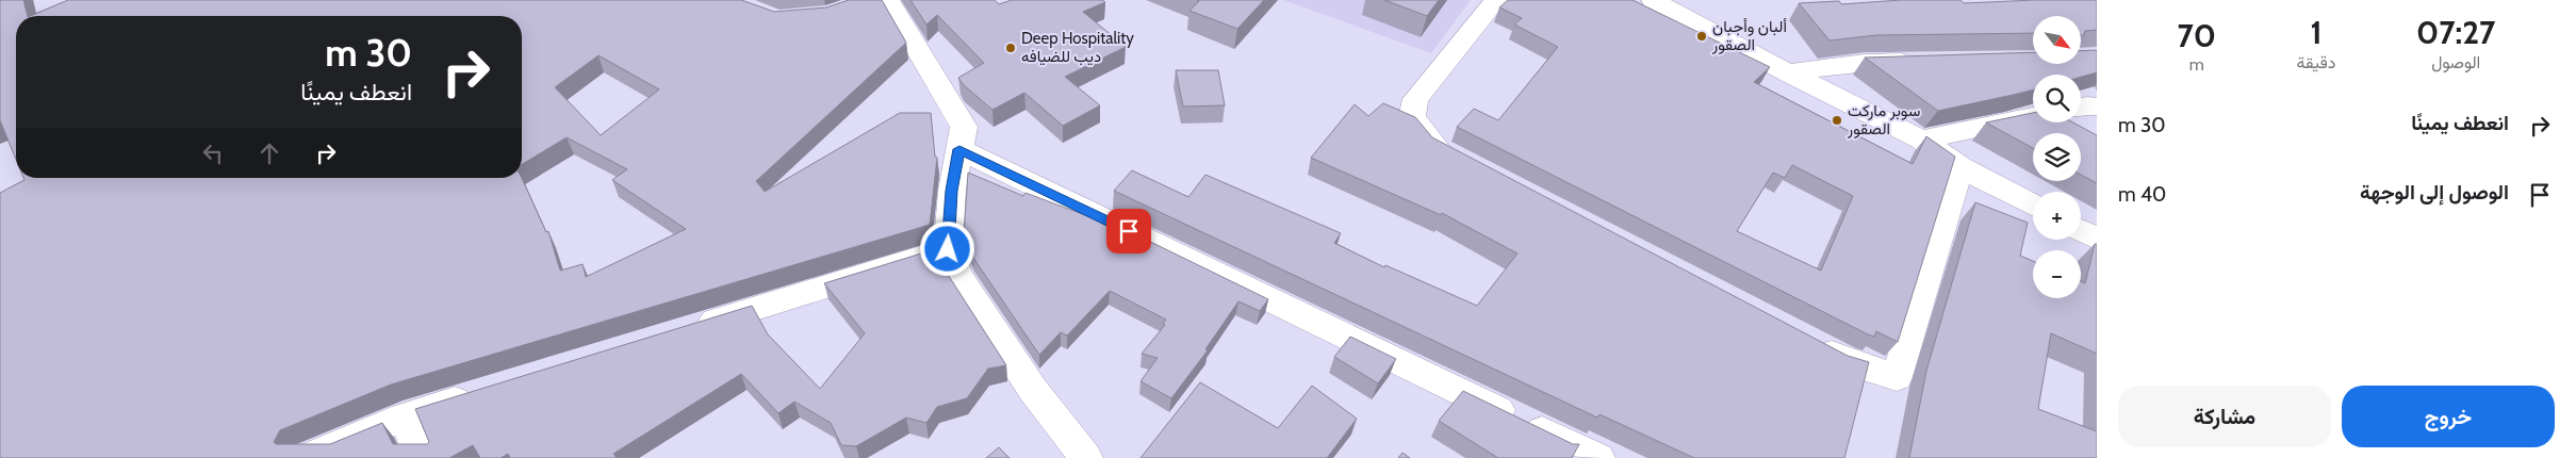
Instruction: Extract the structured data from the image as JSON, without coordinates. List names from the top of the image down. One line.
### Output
{"places":["ألبان وأجبان الصقور","Deep Hospitality ديب للضيافه","سوبر ماركت الصقور"],"north":"bottom right","page":{"eta":["07:27","الوصول","1","دقيقة","70","m"],"map_buttons":["+","−"],"turn":["30 m","انعطف يمينًا"],"list":[{"name":"انعطف يمينًا","value":"30 m"},{"name":"الوصول إلى الوجهة","value":"40 m"}],"buttons":["خروج","مشاركة"]}}
